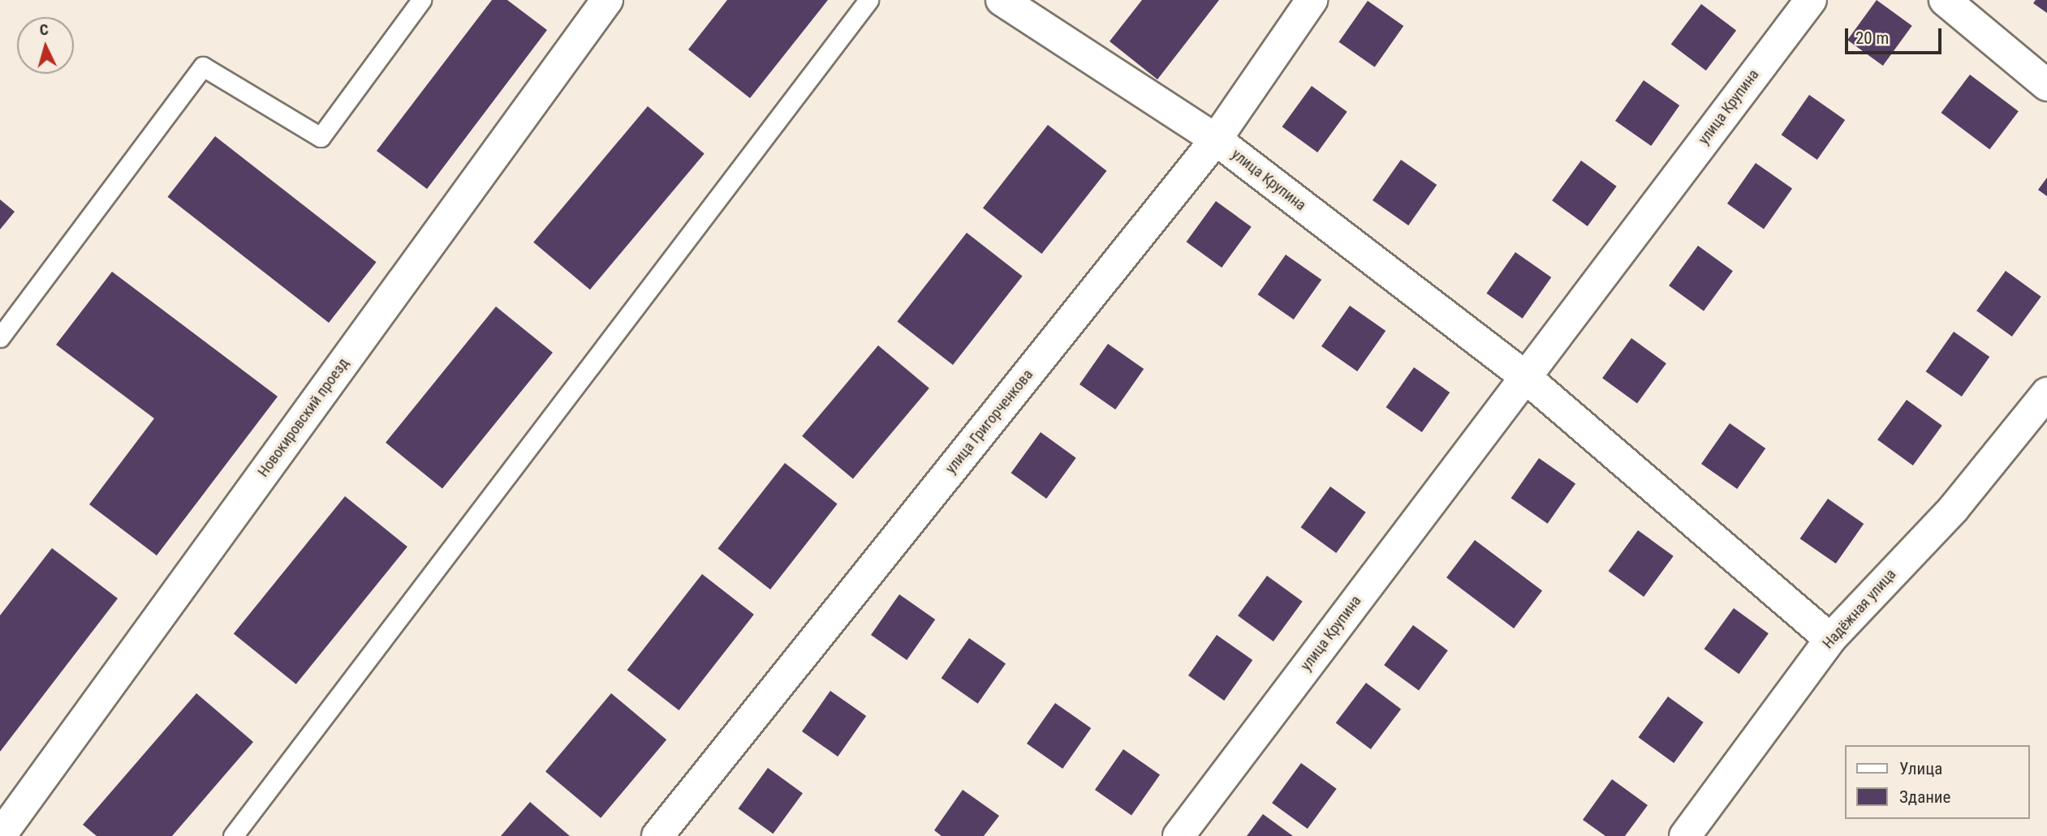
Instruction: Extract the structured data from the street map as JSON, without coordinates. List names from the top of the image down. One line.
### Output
{"streets":{"street":["улица Крупина","Новокировский проезд","улица Григорченкова","Надёжная улица"]},"crossings":[["улица Крупина","улица Григорченкова"],["улица Крупина","Надёжная улица"]],"legend":["Улица","Здание"],"scale_bar":"20 m","north":"top"}
